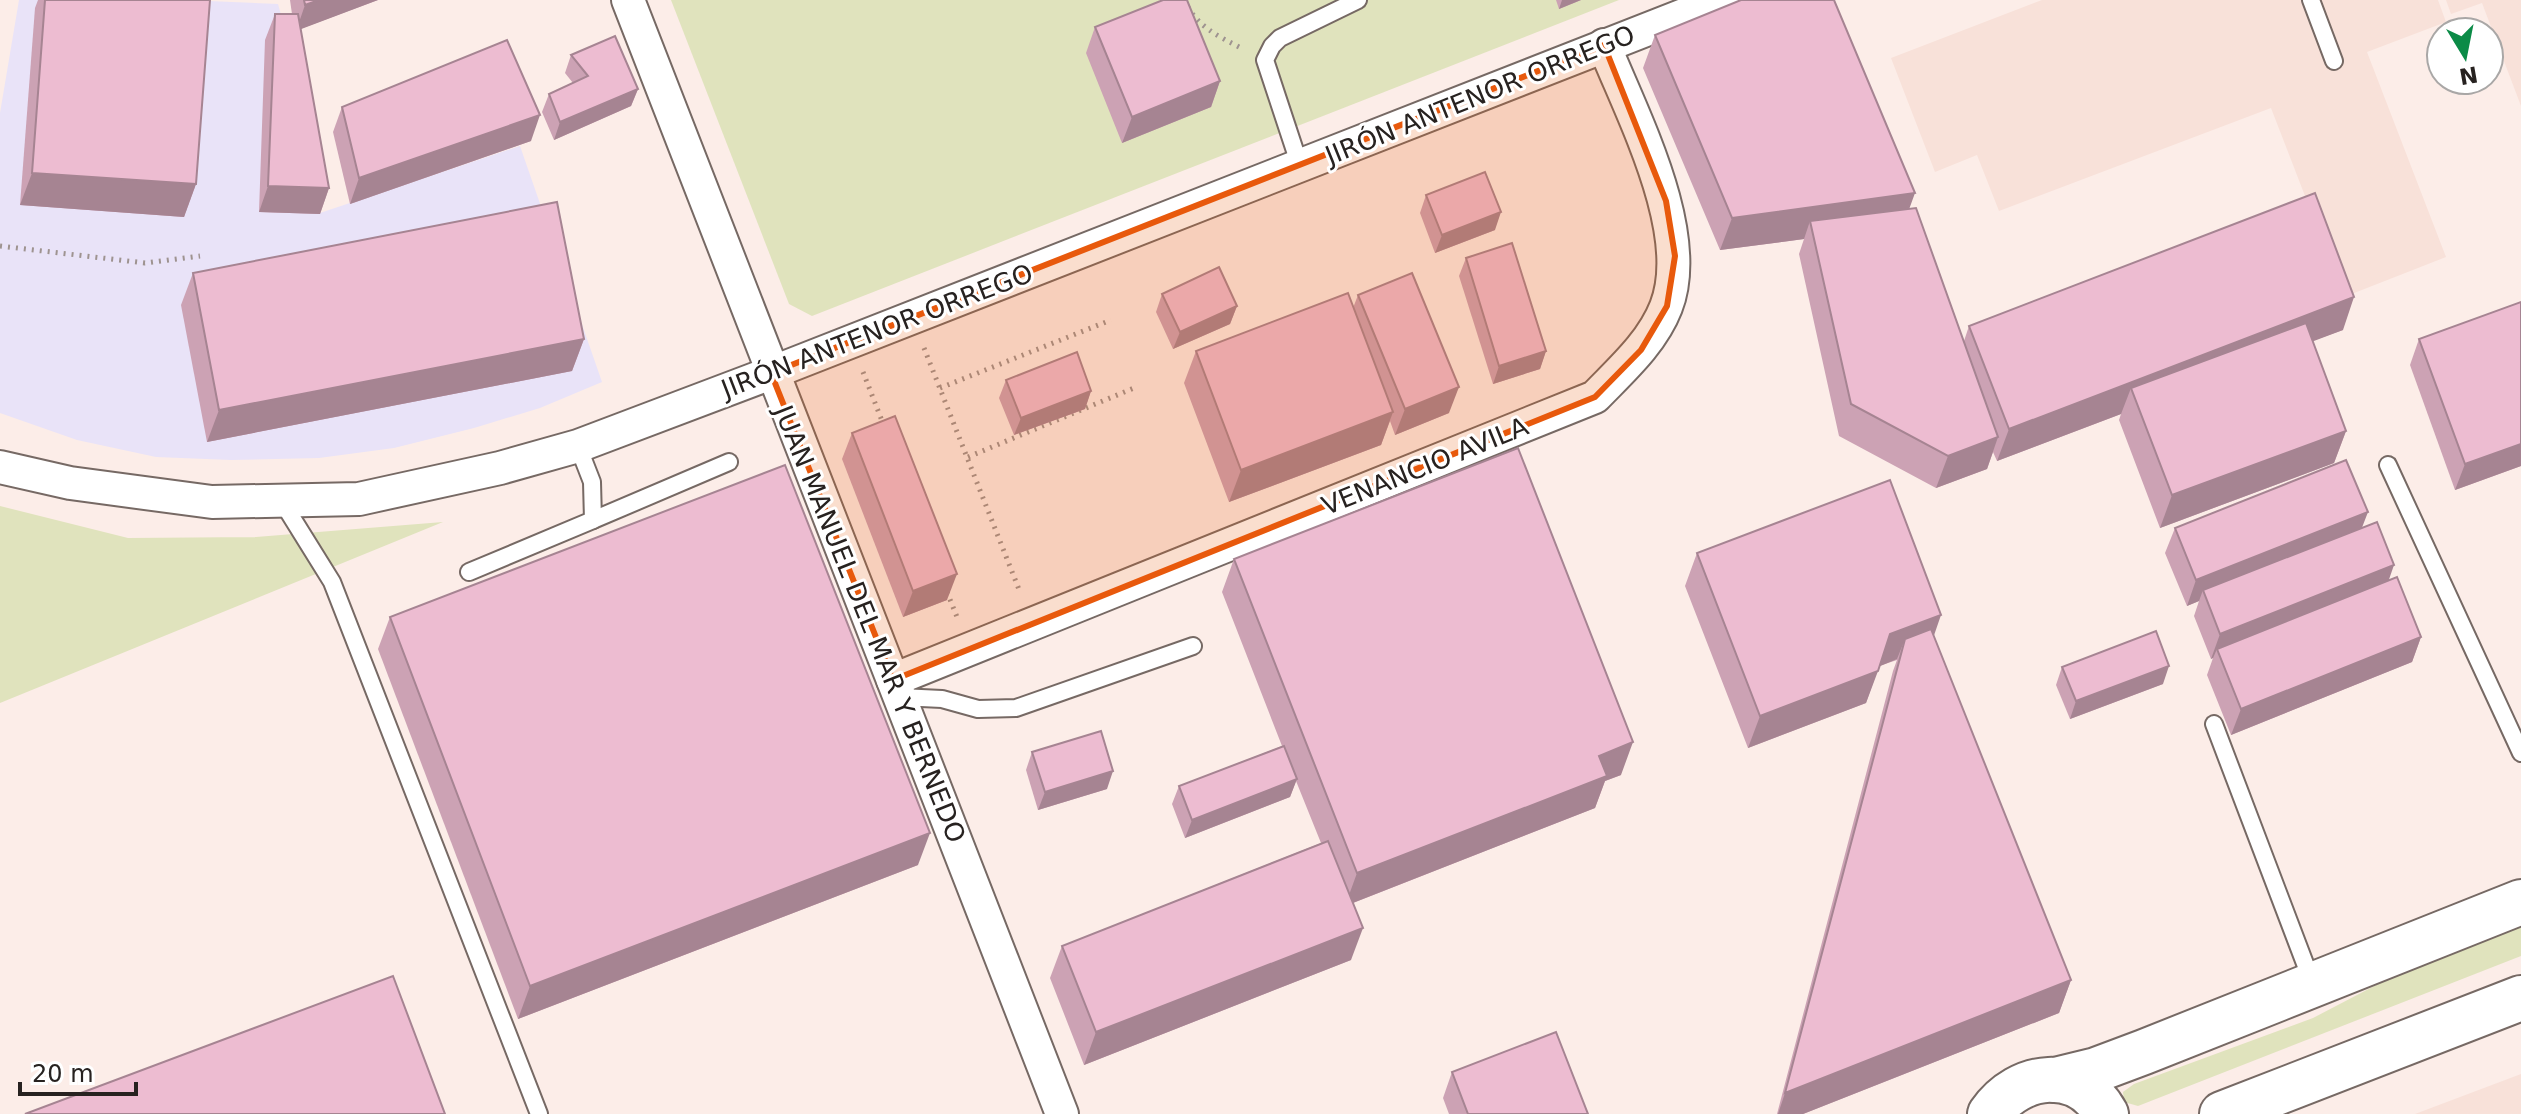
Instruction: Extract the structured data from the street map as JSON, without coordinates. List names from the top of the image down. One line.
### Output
{"streets":{"street":["JIRÓN ANTENOR ORREGO","VENANCIO AVILA","JUAN MANUEL DEL MAR Y BERNEDO"]},"crossings":[["JIRÓN ANTENOR ORREGO","VENANCIO AVILA"],["JIRÓN ANTENOR ORREGO","JUAN MANUEL DEL MAR Y BERNEDO"],["VENANCIO AVILA","JUAN MANUEL DEL MAR Y BERNEDO"]],"scale_bar":"20 m","north":"bottom"}
